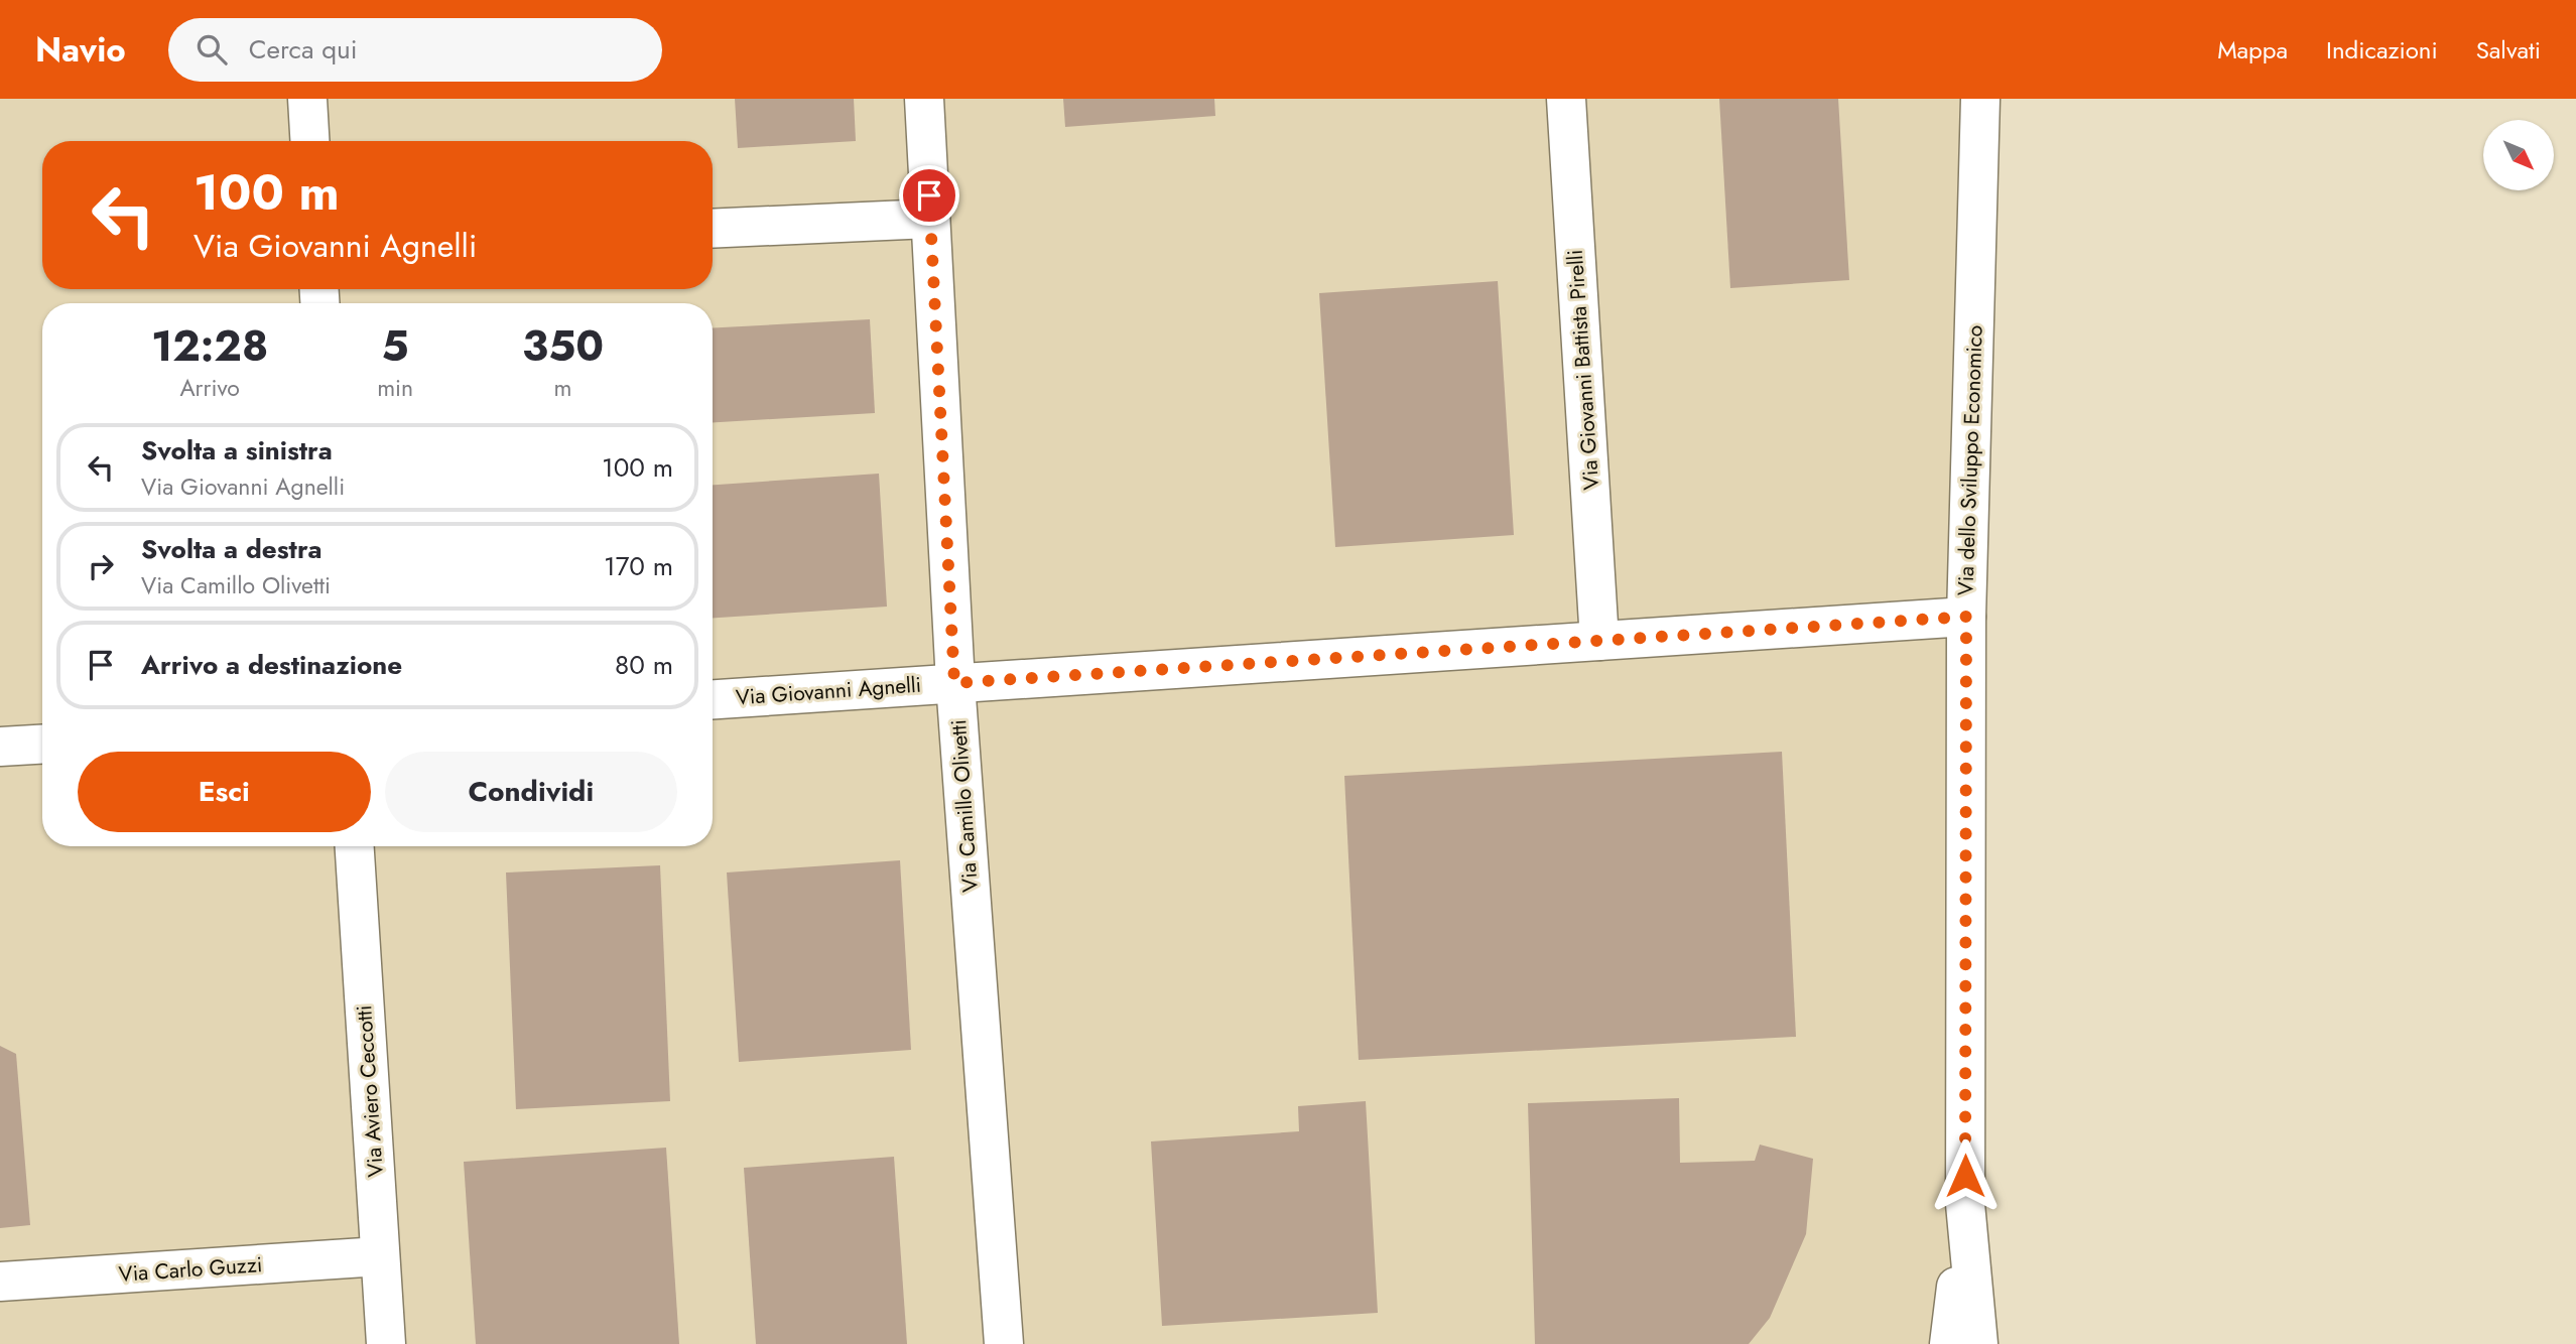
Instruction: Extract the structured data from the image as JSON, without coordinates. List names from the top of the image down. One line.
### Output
{"streets":{"street":["Via Giovanni Battista Pirelli","Via dello Sviluppo Economico","Via Giovanni Agnelli","Via Camillo Olivetti","Via Aviero Ceccotti","Via Carlo Guzzi"]},"crossings":[["Via Giovanni Battista Pirelli","Via Giovanni Agnelli"],["Via dello Sviluppo Economico","Via Giovanni Agnelli"],["Via Giovanni Agnelli","Via Camillo Olivetti"],["Via Aviero Ceccotti","Via Carlo Guzzi"]],"north":"bottom right","page":{"header":"Navio","search":"Cerca qui","nav":["Mappa","Indicazioni","Salvati"],"turn":["100 m","Via Giovanni Agnelli"],"eta":["12:28","Arrivo","5","min","350","m"],"list":[{"name":"Svolta a sinistra","note":"Via Giovanni Agnelli","value":"100 m"},{"name":"Svolta a destra","note":"Via Camillo Olivetti","value":"170 m"},{"name":"Arrivo a destinazione","value":"80 m"}],"buttons":["Esci","Condividi"]}}
